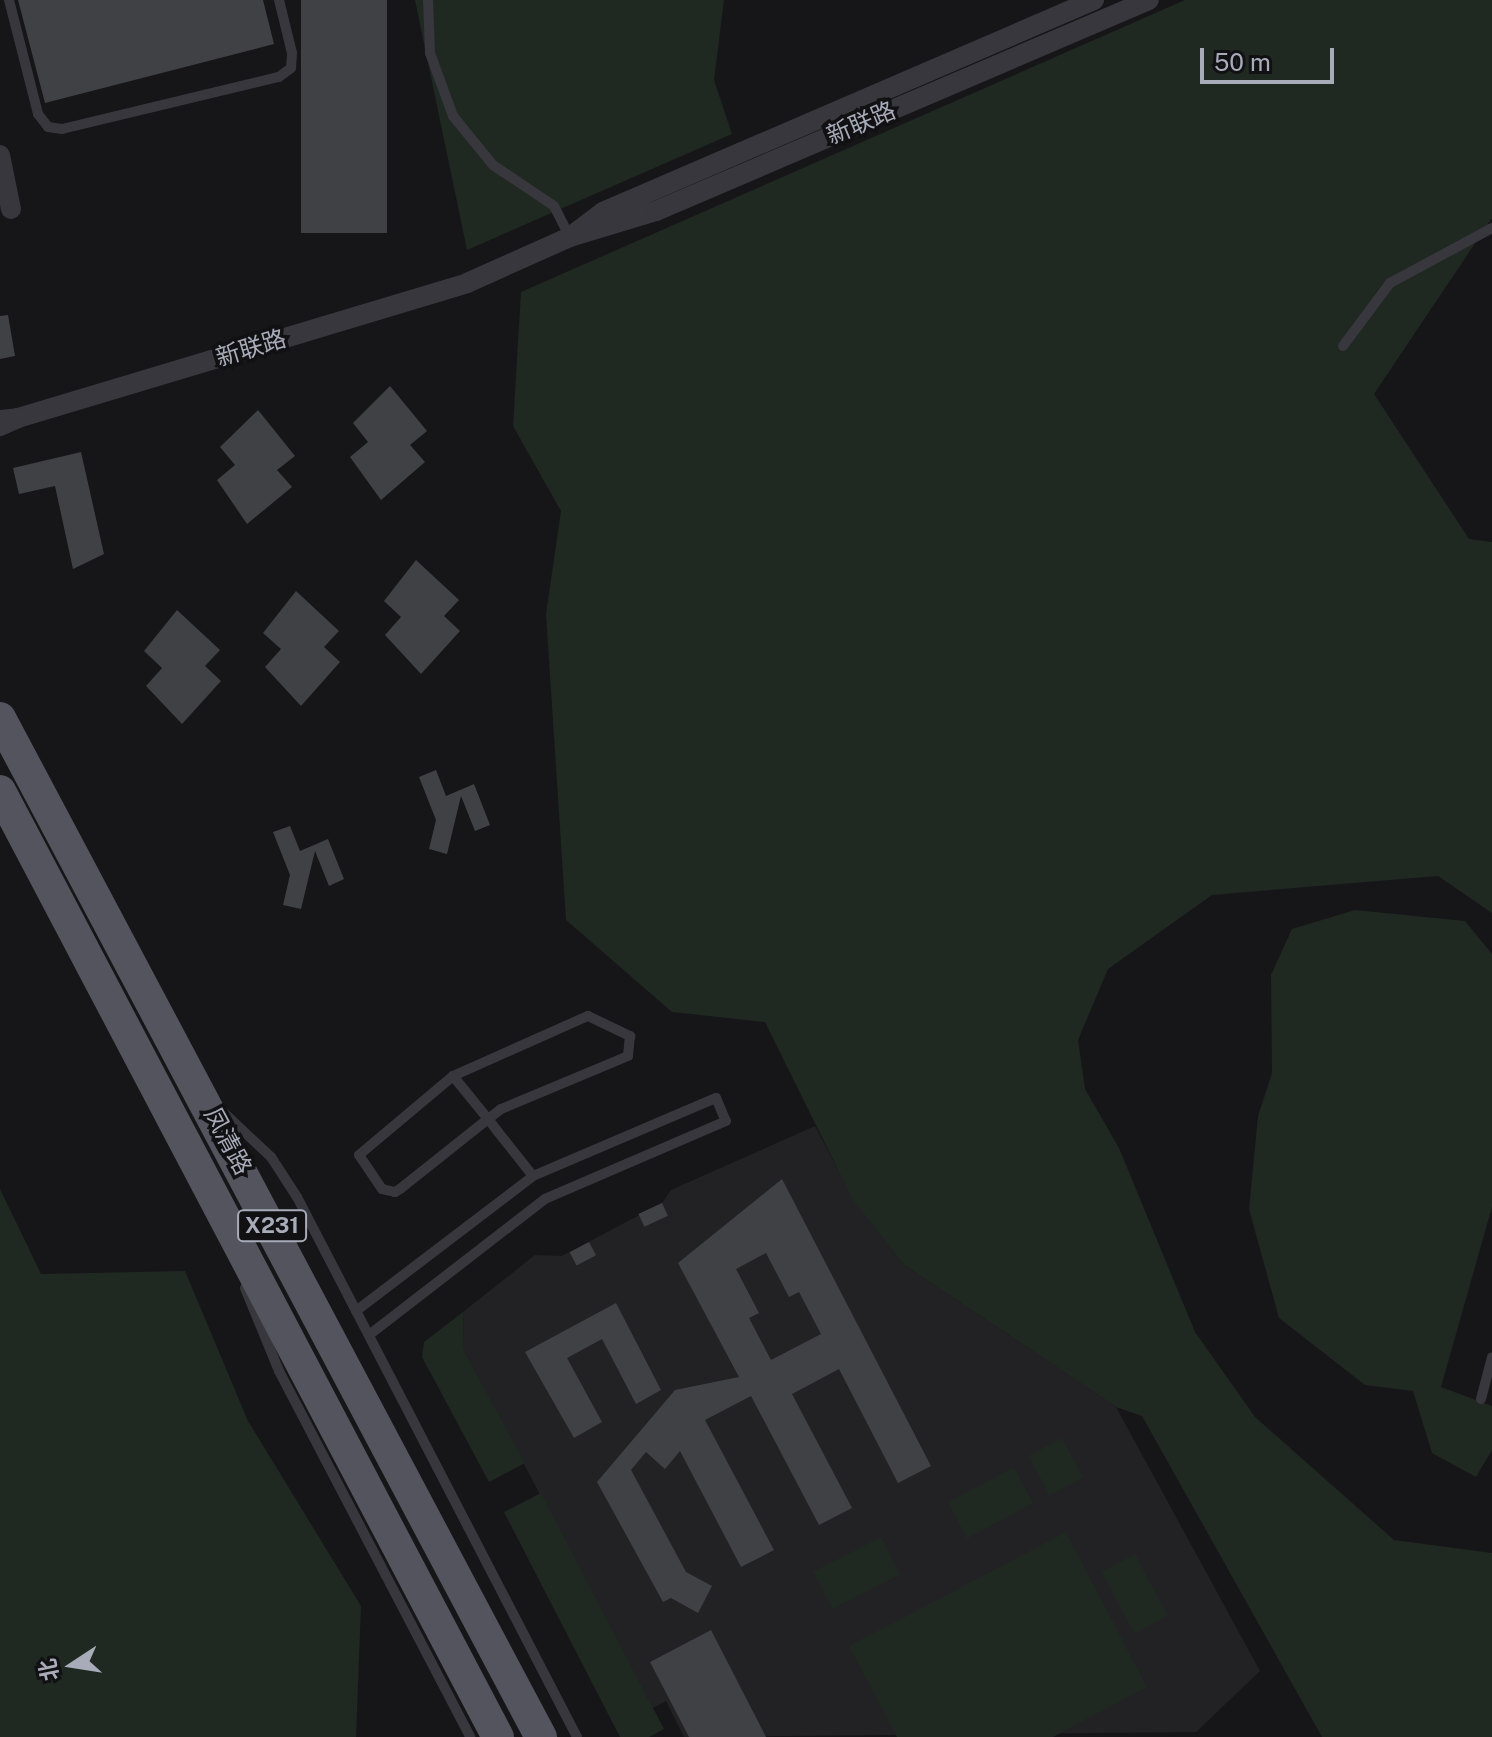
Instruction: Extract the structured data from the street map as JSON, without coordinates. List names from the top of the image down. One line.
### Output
{"streets":{"main road":["凤清路","X231"],"street":["新联路"]},"scale_bar":"50 m","north":"left"}
